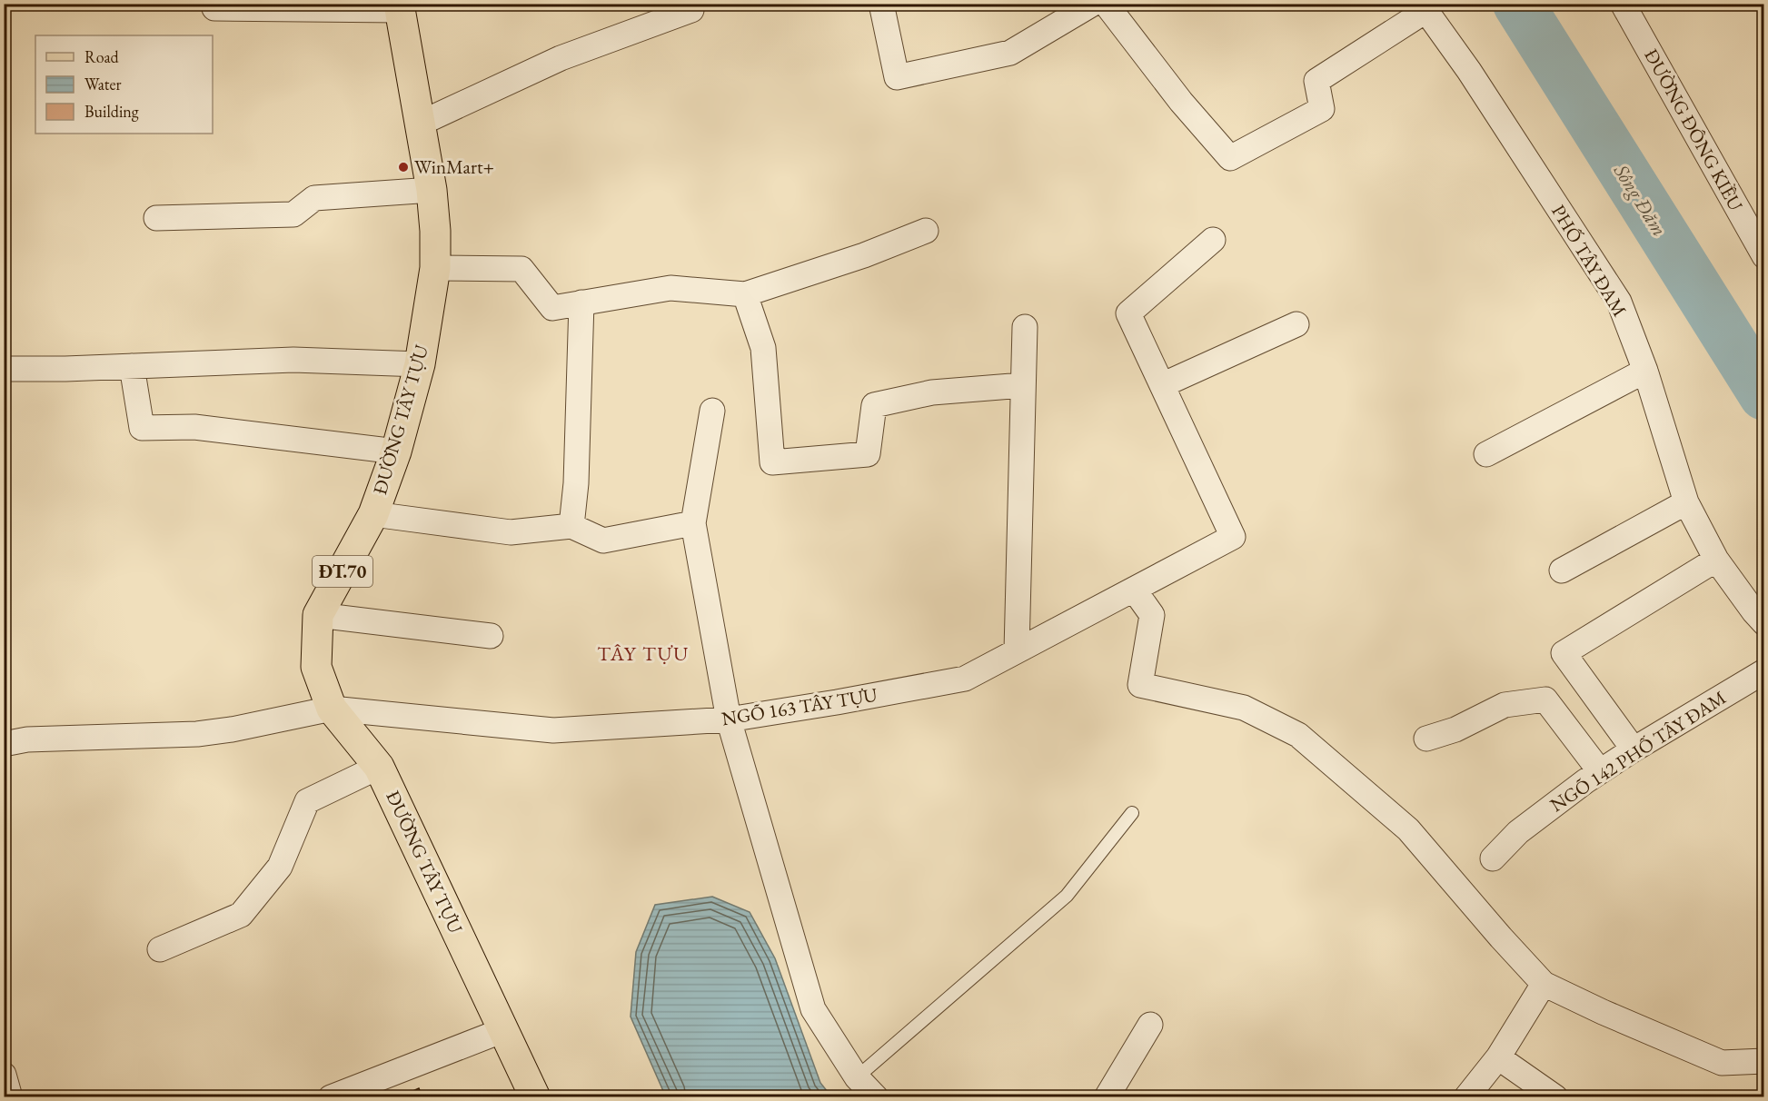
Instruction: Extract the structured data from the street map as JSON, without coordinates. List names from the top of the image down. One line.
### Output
{"streets":{"main road":["ĐƯỜNG TÂY TỰU","ĐT.70"],"street":["ĐƯỜNG ĐÔNG KIỀU","PHỐ TÂY ĐAM","NGÕ 163 TÂY TỰU","NGÕ 142 PHỐ TÂY ĐAM"]},"crossings":[["ĐƯỜNG TÂY TỰU","NGÕ 163 TÂY TỰU"]],"districts":["TÂY TỰU"],"water":["Sông Đăm"],"places":["WinMart+"],"legend":["Road","Water","Building"]}
